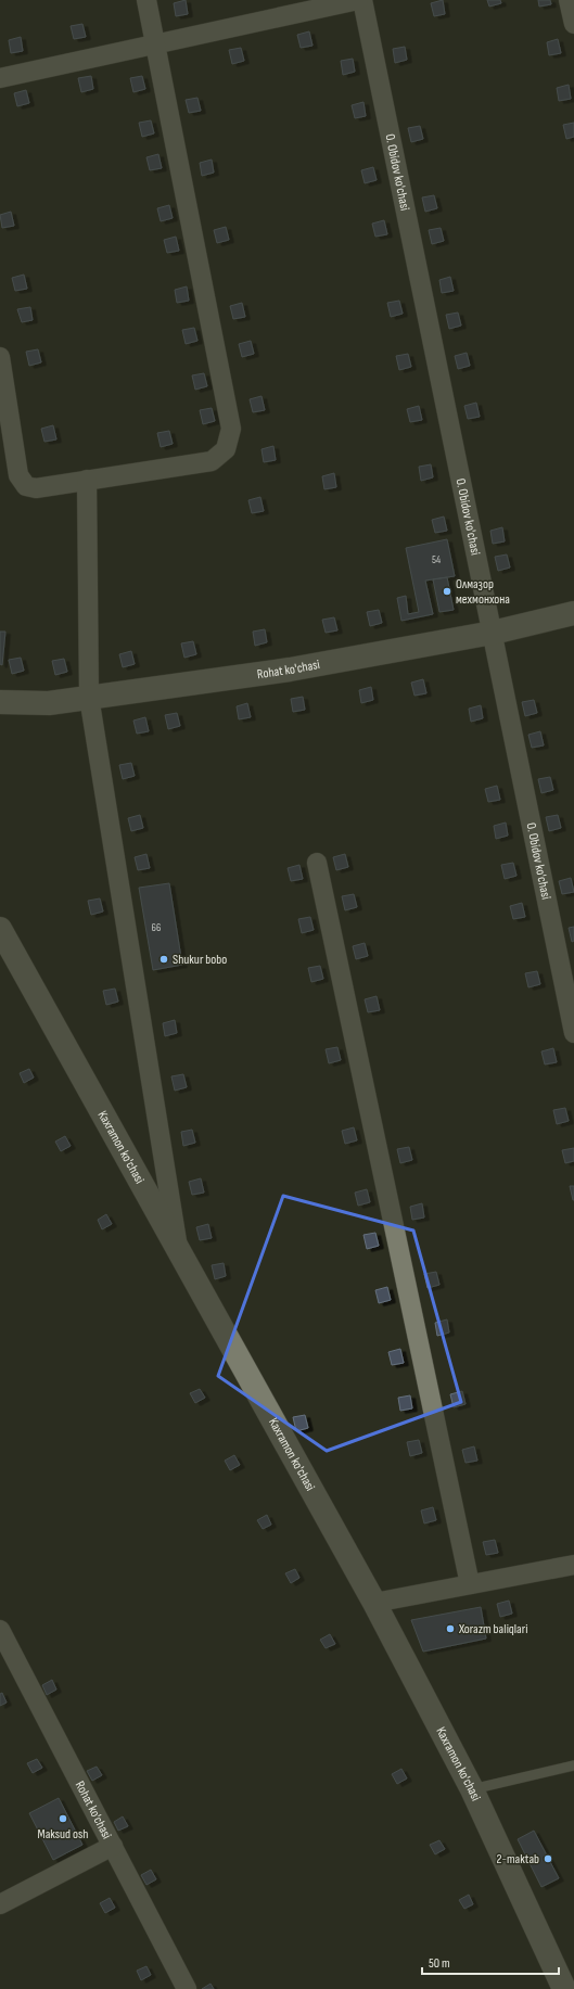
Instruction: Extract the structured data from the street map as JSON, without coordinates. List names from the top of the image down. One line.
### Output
{"streets":{"street":["O. Obidov ko'chasi","Rohat ko'chasi","Kaxramon ko'chasi"]},"crossings":[["O. Obidov ko'chasi","Rohat ko'chasi"]],"places":["Олмазор мехмонхона","Shukur bobo","Xorazm baliqlari","Maksud osh","2-maktab"],"house_numbers":["54","66"],"scale_bar":"50 m"}
